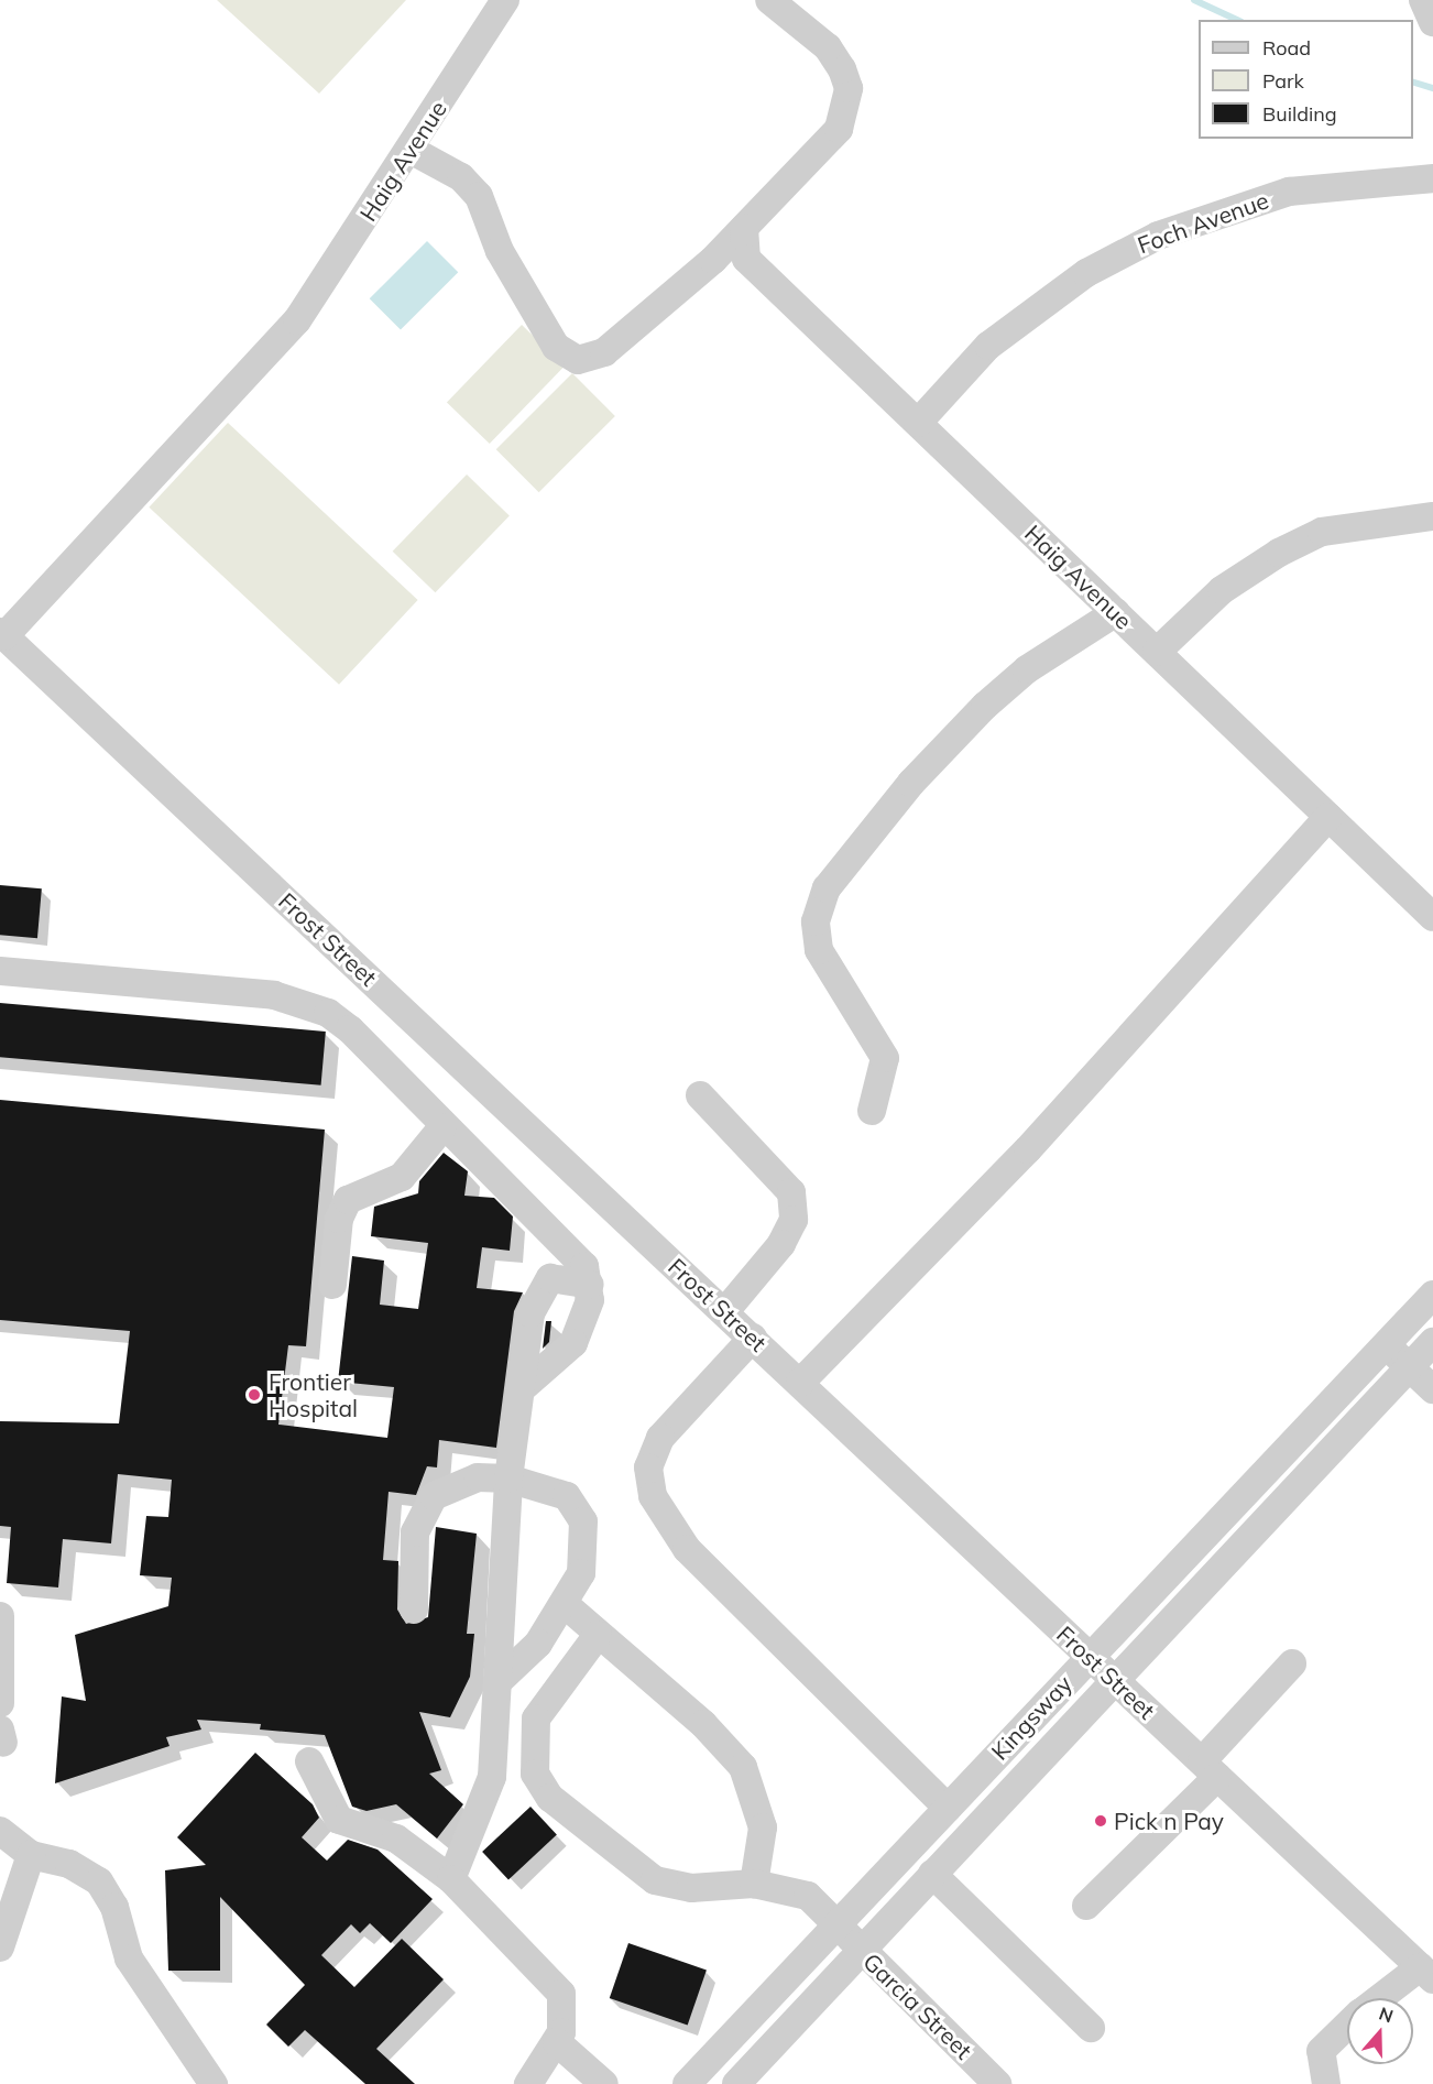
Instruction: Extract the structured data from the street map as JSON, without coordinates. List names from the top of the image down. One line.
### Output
{"streets":{"street":["Haig Avenue","Foch Avenue","Frost Street","Kingsway","Garcia Street"]},"crossings":[["Haig Avenue","Foch Avenue"],["Haig Avenue","Frost Street"],["Frost Street","Kingsway"],["Kingsway","Garcia Street"]],"places":["Frontier Hospital","Pick n Pay"],"legend":["Road","Park","Building"],"north":"top"}
